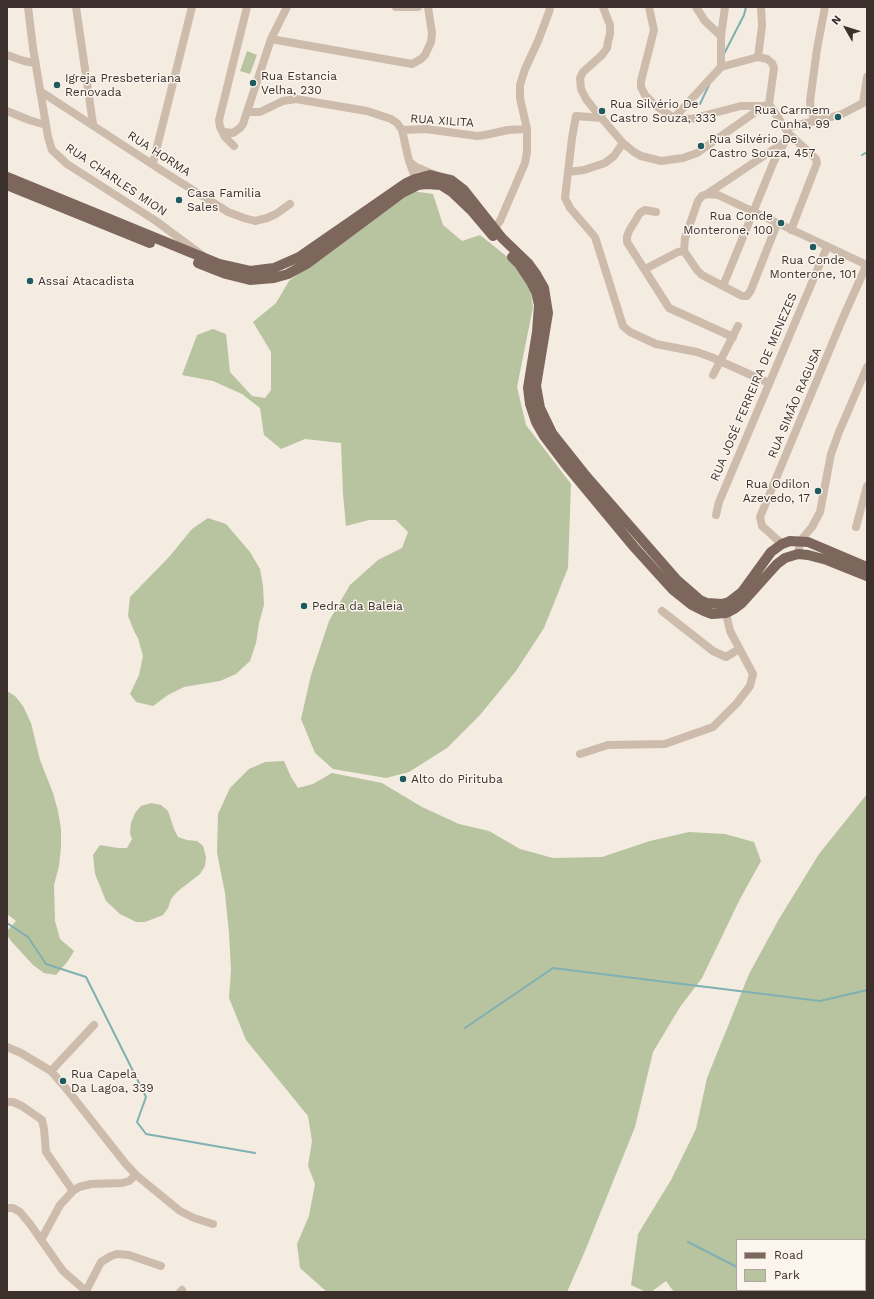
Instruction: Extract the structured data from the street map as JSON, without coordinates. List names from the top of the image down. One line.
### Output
{"streets":{"street":["RUA XILITA","RUA HORMA","RUA CHARLES MION","RUA JOSÉ FERREIRA DE MENEZES","RUA SIMÃO RAGUSA"]},"crossings":[["RUA HORMA","RUA CHARLES MION"]],"places":["Rua Estancia Velha, 230","Igreja Presbeteriana Renovada","Rua Silvério De Castro Souza, 333","Rua Carmem Cunha, 99","Rua Silvério De Castro Souza, 457","Casa Familia Sales","Rua Conde Monterone, 100","Rua Conde Monterone, 101","Assaí Atacadista","Rua Odilon Azevedo, 17","Pedra da Baleia","Alto do Pirituba","Rua Capela Da Lagoa, 339"],"legend":["Road","Park"],"north":"top left"}
